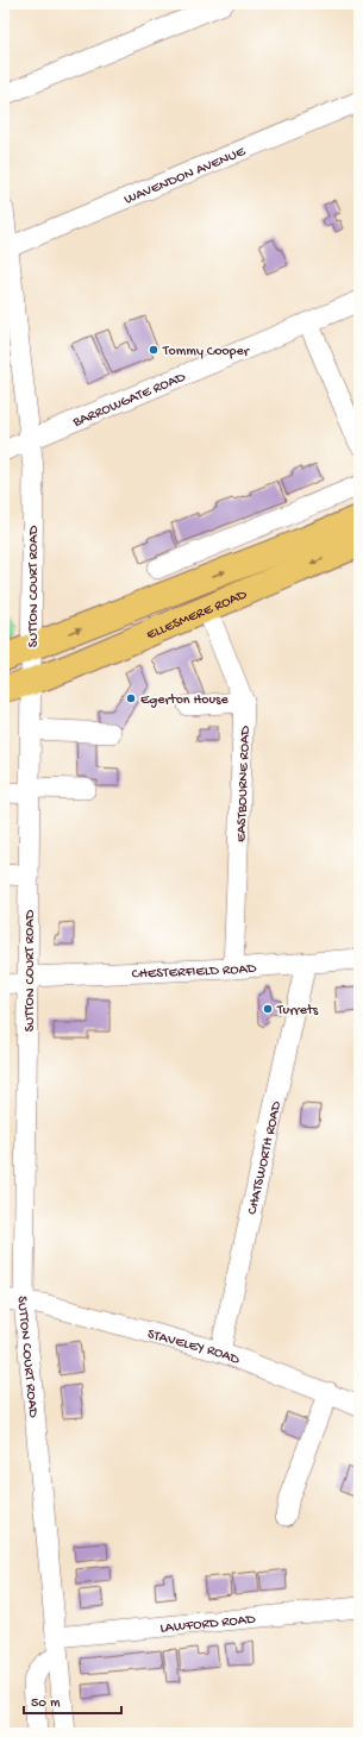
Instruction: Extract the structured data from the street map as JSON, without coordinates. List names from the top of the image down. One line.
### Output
{"streets":{"highway":["ELLESMERE ROAD"],"street":["WAVENDON AVENUE","BARROWGATE ROAD","SUTTON COURT ROAD","EASTBOURNE ROAD","CHESTERFIELD ROAD","CHATSWORTH ROAD","STAVELEY ROAD","LAWFORD ROAD"]},"crossings":[["WAVENDON AVENUE","SUTTON COURT ROAD"],["BARROWGATE ROAD","SUTTON COURT ROAD"],["SUTTON COURT ROAD","ELLESMERE ROAD"],["SUTTON COURT ROAD","CHESTERFIELD ROAD"],["SUTTON COURT ROAD","STAVELEY ROAD"],["SUTTON COURT ROAD","LAWFORD ROAD"],["ELLESMERE ROAD","EASTBOURNE ROAD"],["EASTBOURNE ROAD","CHESTERFIELD ROAD"],["CHESTERFIELD ROAD","CHATSWORTH ROAD"],["CHATSWORTH ROAD","STAVELEY ROAD"]],"places":["Tommy Cooper","Egerton House","Turrets"],"scale_bar":"50 m"}
